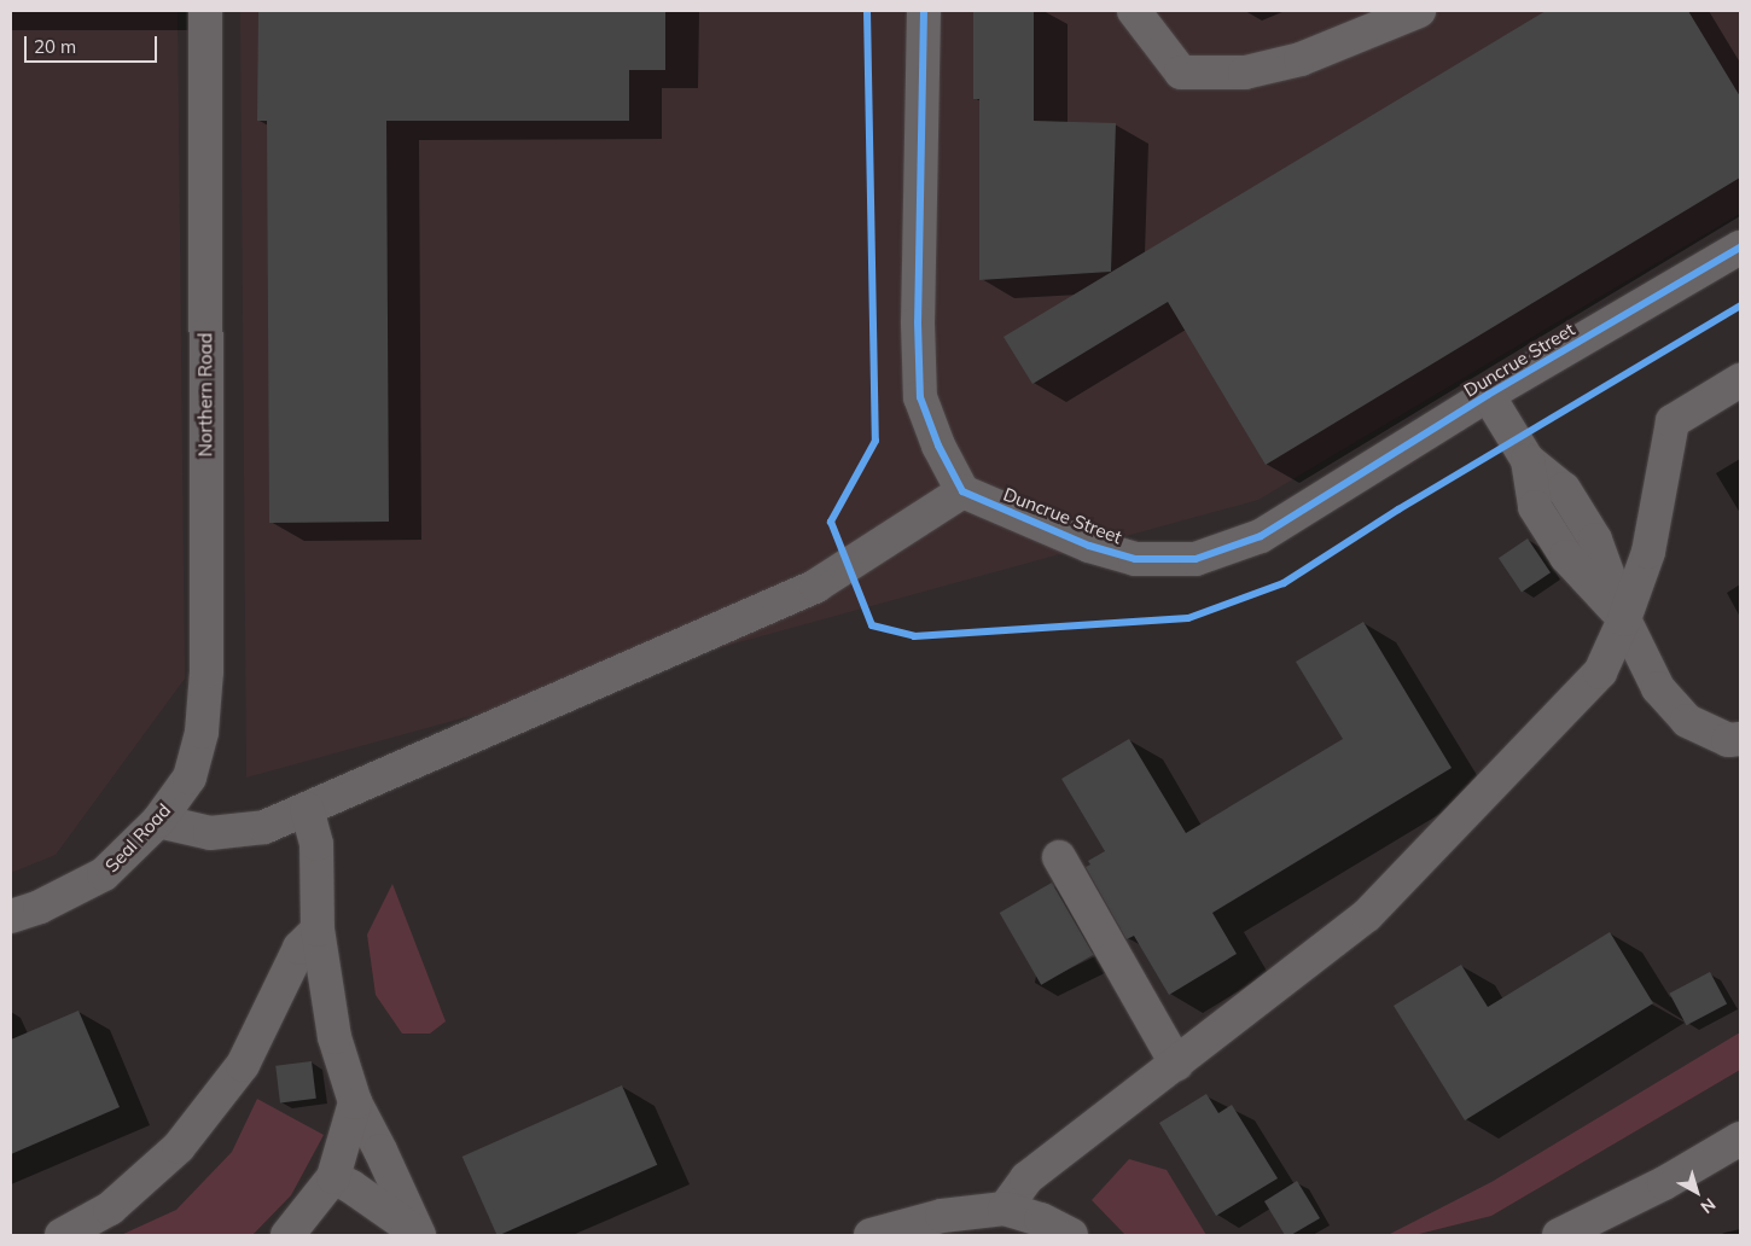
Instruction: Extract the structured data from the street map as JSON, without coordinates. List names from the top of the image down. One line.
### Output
{"streets":{"street":["Duncrue Street","Northern Road","Seal Road"]},"crossings":[["Northern Road","Seal Road"]],"scale_bar":"20 m","north":"bottom right"}
